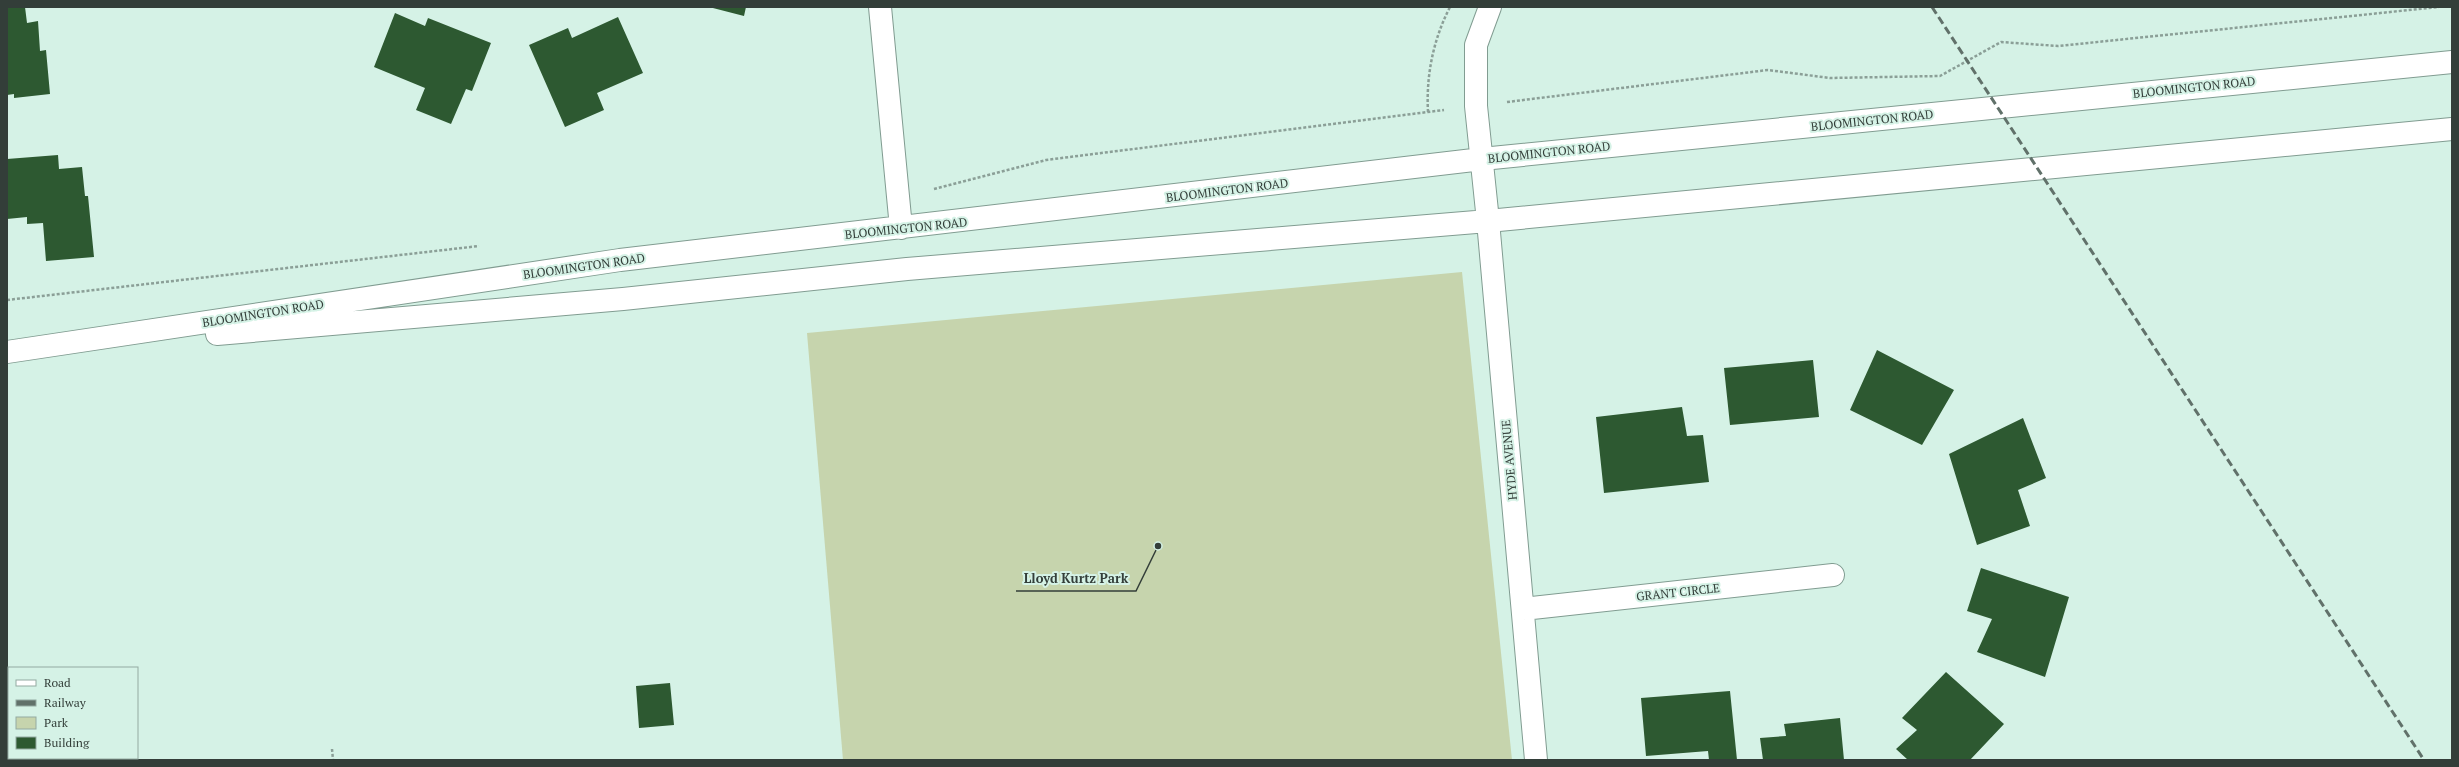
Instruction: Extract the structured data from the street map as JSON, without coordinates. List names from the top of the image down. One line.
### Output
{"streets":{"street":["BLOOMINGTON ROAD","HYDE AVENUE","GRANT CIRCLE"]},"crossings":[["BLOOMINGTON ROAD","HYDE AVENUE"],["HYDE AVENUE","GRANT CIRCLE"]],"places":["Lloyd Kurtz Park"],"legend":["Road","Railway","Park","Building"]}
